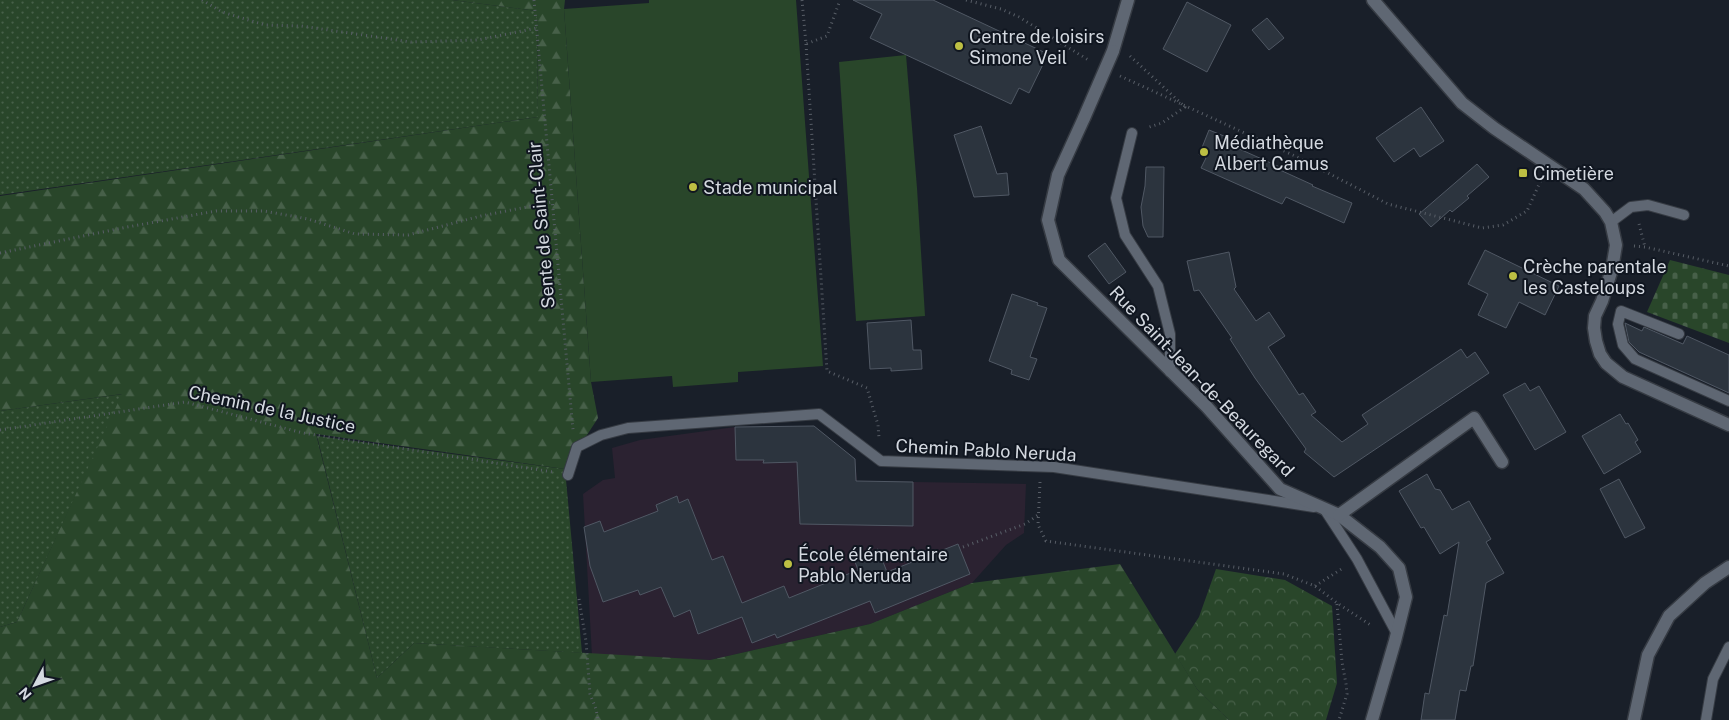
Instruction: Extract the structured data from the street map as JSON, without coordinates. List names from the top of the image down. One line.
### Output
{"streets":{"street":["Rue Saint-Jean-de-Beauregard"],"lane":["Chemin Pablo Neruda"],"path":["Sente de Saint-Clair","Chemin de la Justice"]},"crossings":[["Sente de Saint-Clair","Chemin Pablo Neruda"],["Rue Saint-Jean-de-Beauregard","Chemin Pablo Neruda"]],"places":{"other":["Centre de loisirs Simone Veil","Médiathèque Albert Camus","Stade municipal","Crèche parentale les Casteloups","École élémentaire Pablo Neruda"],"transit":["Cimetière"]},"north":"bottom left"}
